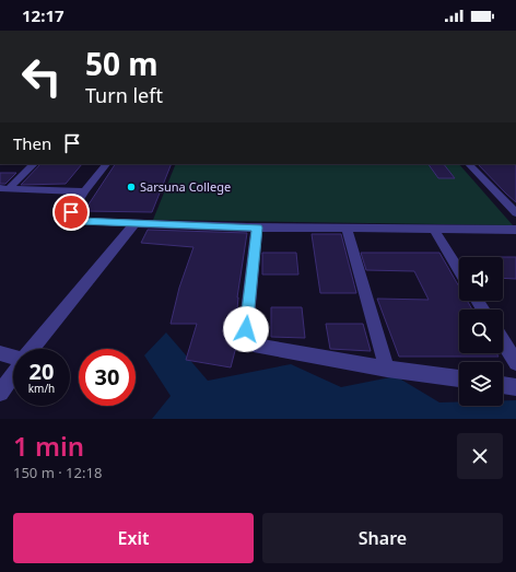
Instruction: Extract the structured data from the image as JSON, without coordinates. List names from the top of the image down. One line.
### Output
{"places":["Sarsuna College"],"page":{"status":"12:17","turn":["50 m","Turn left"],"then":"Then","speed":"20 km/h","limit":"30","heading":["1 min","150 m · 12:18"],"buttons":["Exit","Share"]}}
